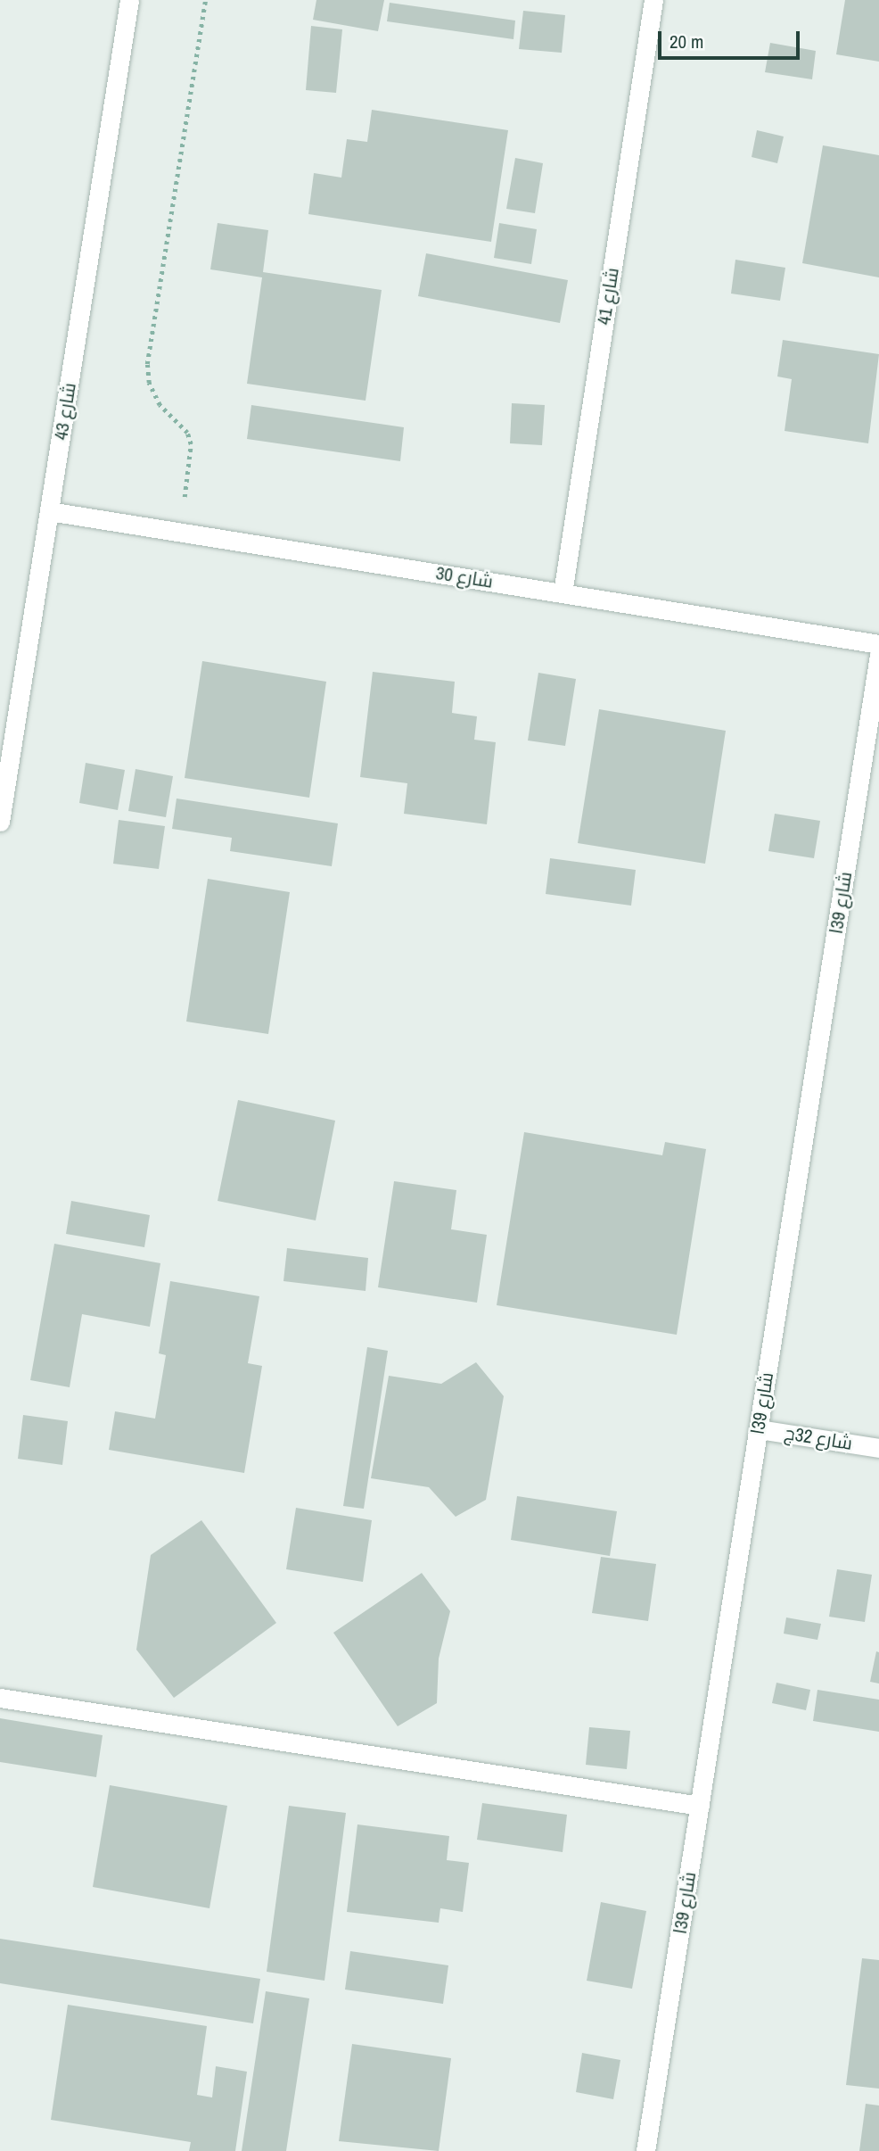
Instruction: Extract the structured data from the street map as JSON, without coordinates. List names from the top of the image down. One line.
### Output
{"streets":{"street":["شارع 41","شارع 43","شارع 30","شارع 39ا","شارع 32ج"]},"crossings":[["شارع 41","شارع 30"],["شارع 43","شارع 30"],["شارع 39ا","شارع 32ج"]],"scale_bar":"20 m"}
